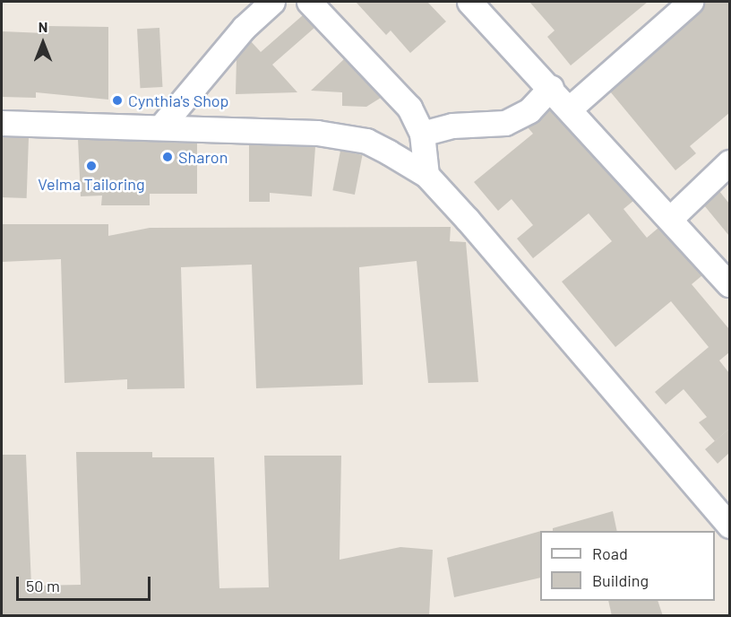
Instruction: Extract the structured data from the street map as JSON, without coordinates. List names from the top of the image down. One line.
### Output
{"places":["Cynthia's Shop","Sharon","Velma Tailoring"],"legend":["Road","Building"],"scale_bar":"50 m","north":"top"}
